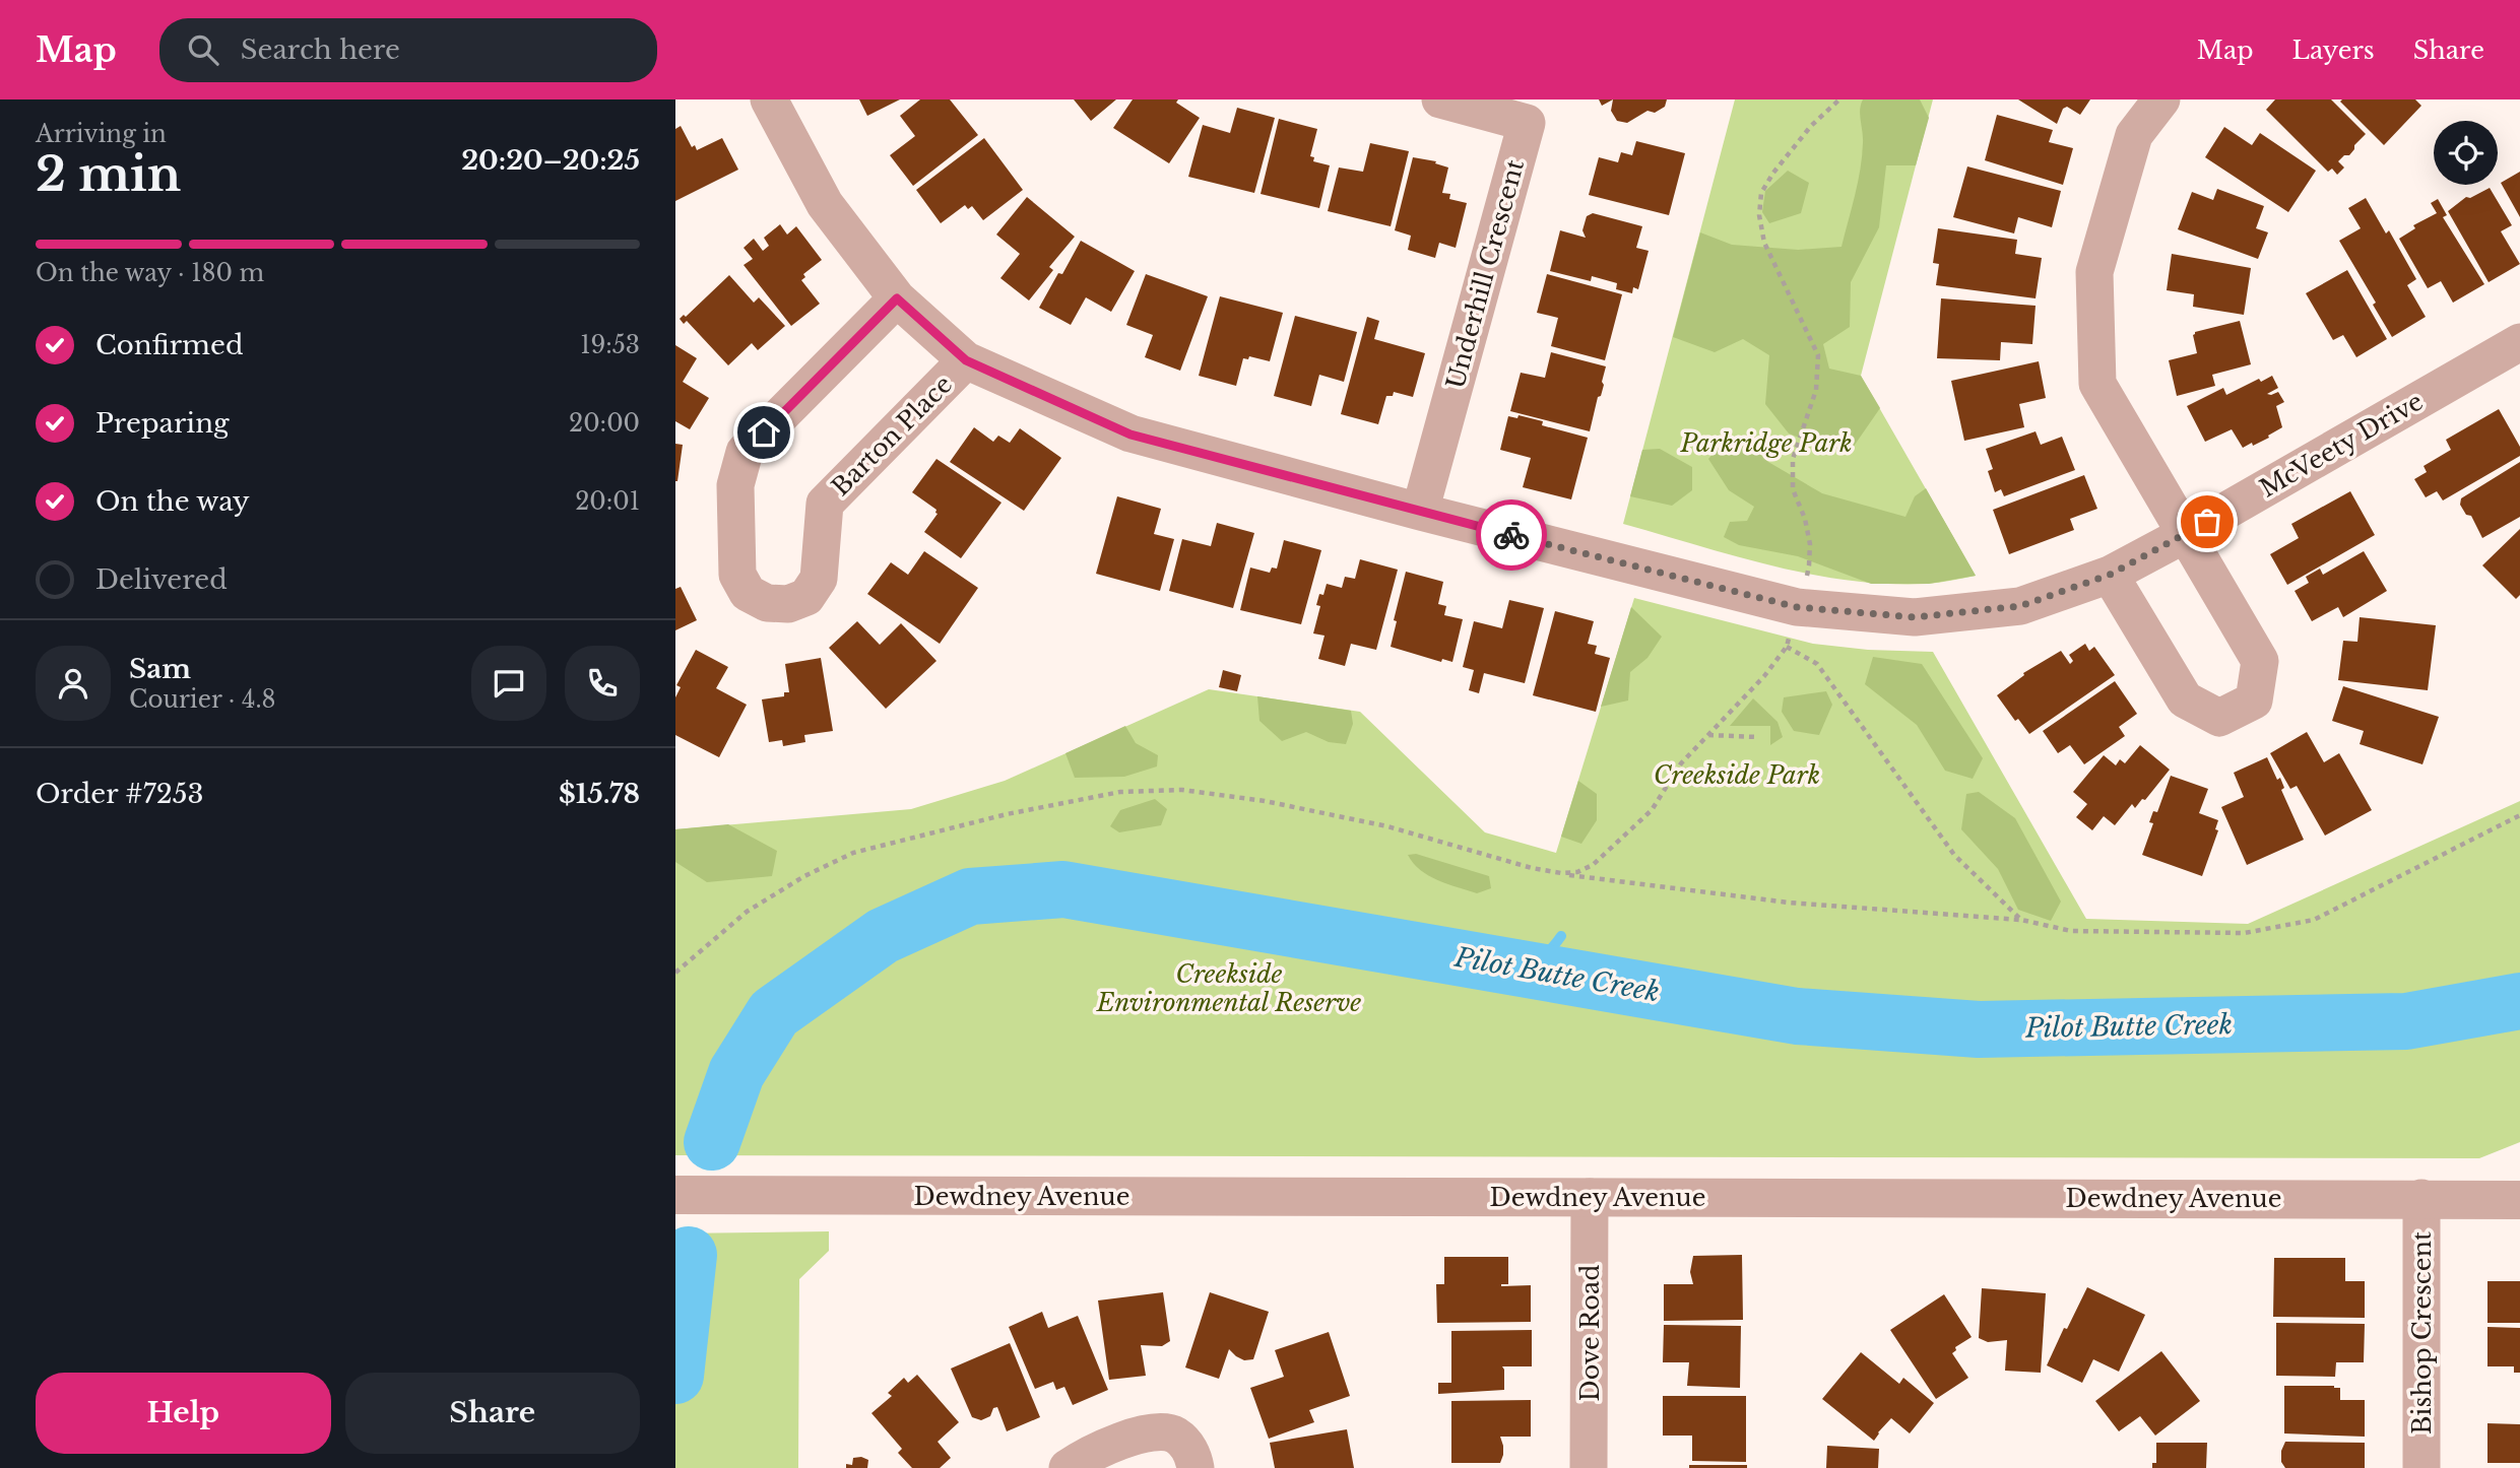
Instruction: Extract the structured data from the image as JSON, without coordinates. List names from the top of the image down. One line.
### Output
{"streets":{"street":["Underhill Crescent","Barton Place","McVeety Drive","Dewdney Avenue","Dove Road","Bishop Crescent"]},"crossings":[["Underhill Crescent","McVeety Drive"],["Barton Place","McVeety Drive"],["Dewdney Avenue","Dove Road"],["Dewdney Avenue","Bishop Crescent"]],"water":["Pilot Butte Creek"],"parks":["Parkridge Park","Creekside Park","Creekside Environmental Reserve"],"page":{"header":"Map","search":"Search here","nav":["Map","Layers","Share"],"heading":["2 min","Arriving in","20:20–20:25"],"panel":["Sam","Courier · 4.8","Order #7253","$15.78"],"bar":"On the way · 180 m","list":[["Confirmed","19:53"],["Preparing","20:00"],["On the way","20:01"],"Delivered"],"buttons":["Help","Share"]}}
